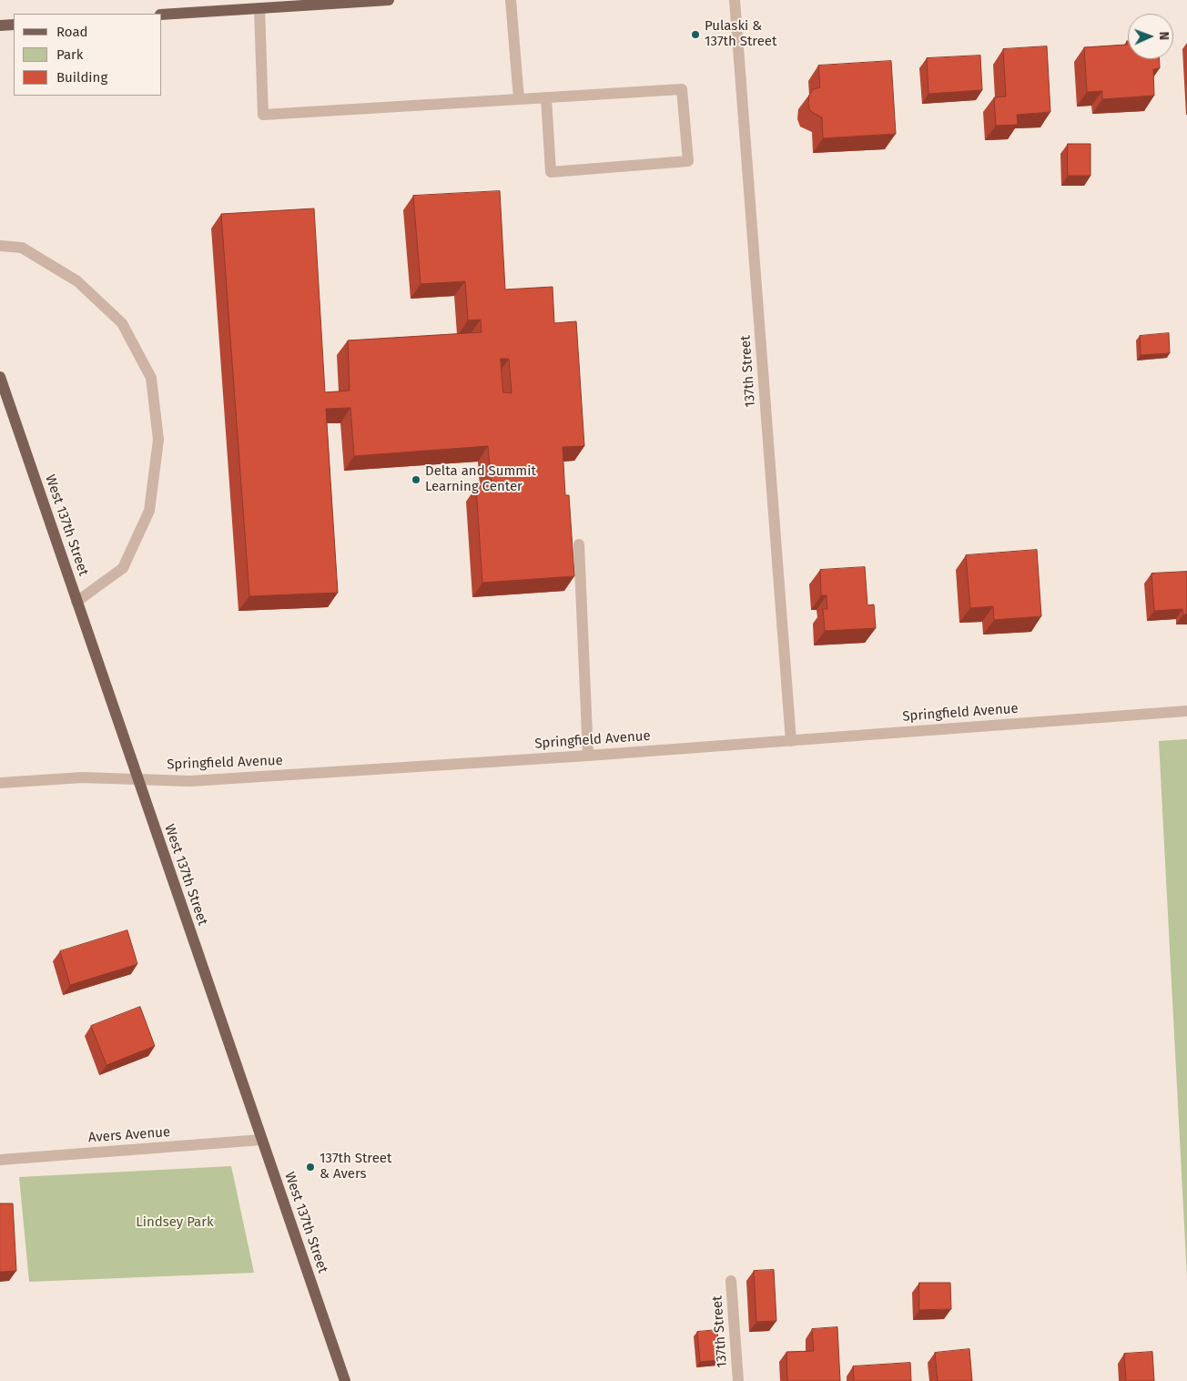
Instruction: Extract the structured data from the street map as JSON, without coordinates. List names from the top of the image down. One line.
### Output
{"streets":{"main road":["West 137th Street"],"street":["137th Street","Springfield Avenue","Avers Avenue"]},"crossings":[["137th Street","Springfield Avenue"],["West 137th Street","Springfield Avenue"],["West 137th Street","Avers Avenue"]],"parks":["Lindsey Park"],"places":["Pulaski & 137th Street","Delta and Summit Learning Center","137th Street & Avers"],"legend":["Road","Park","Building"],"north":"right"}
